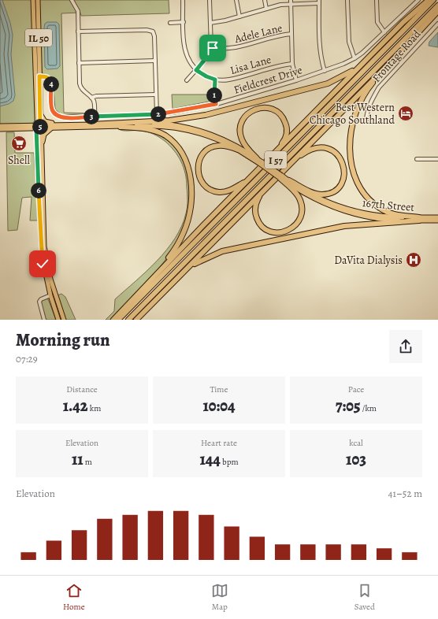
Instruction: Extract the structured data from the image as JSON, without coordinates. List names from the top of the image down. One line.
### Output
{"streets":{"highway":["I 57"],"main road":["IL 50","167th Street"],"street":["Adele Lane","Frontage Road","Lisa Lane","Fieldcrest Drive"]},"crossings":[["IL 50","Fieldcrest Drive"],["IL 50","167th Street"]],"places":{"hotel":["Best Western Chicago Southland"],"supermarket":["Shell"],"hospital":["DaVita Dialysis"]},"page":{"pins":["4","1","2","3","5","6"],"heading":["Morning run","07:29"],"stats":[["Distance","1.42 km"],["Time","10:04"],["Pace","7:05 /km"],["Elevation","11 m"],["Heart rate","144 bpm"],["kcal","103"]],"chart":["Elevation","41–52 m"],"tabs":["Home","Map","Saved"]}}
